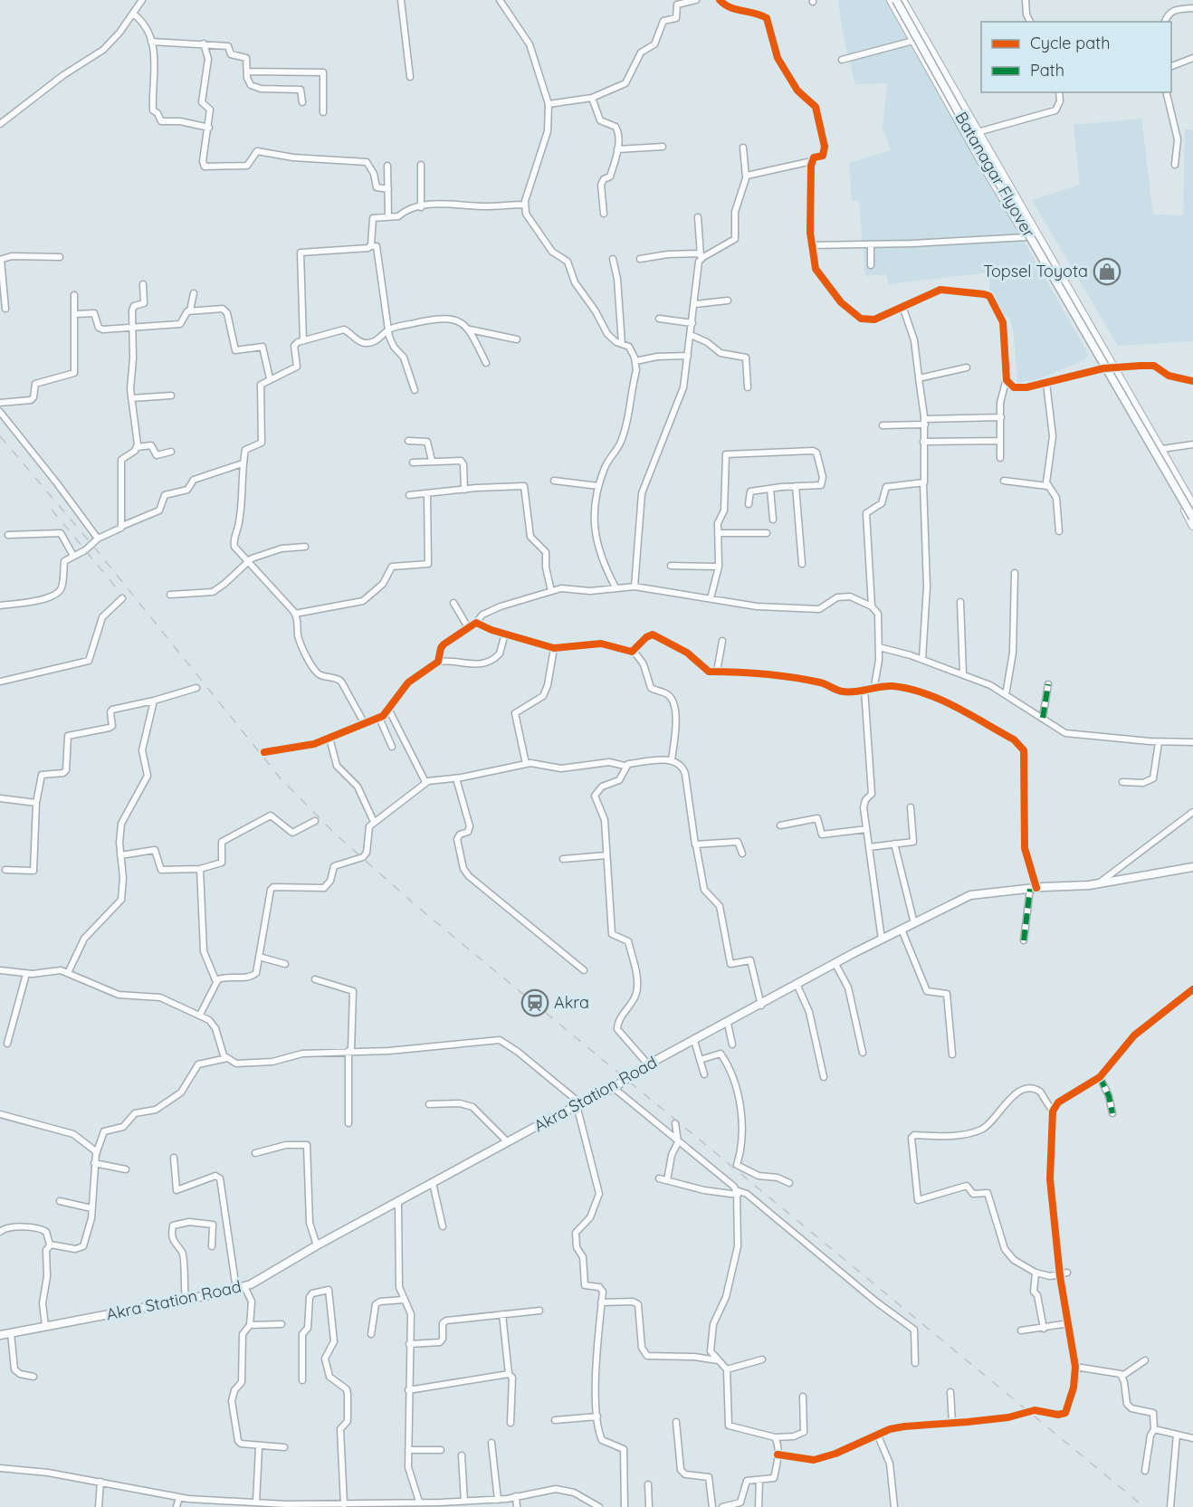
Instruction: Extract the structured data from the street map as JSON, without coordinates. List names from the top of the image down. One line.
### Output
{"streets":{"main road":["Batanagar Flyover","Akra Station Road"]},"places":{"shop":["Topsel Toyota"],"station":["Akra"]},"legend":["Cycle path","Path"]}
